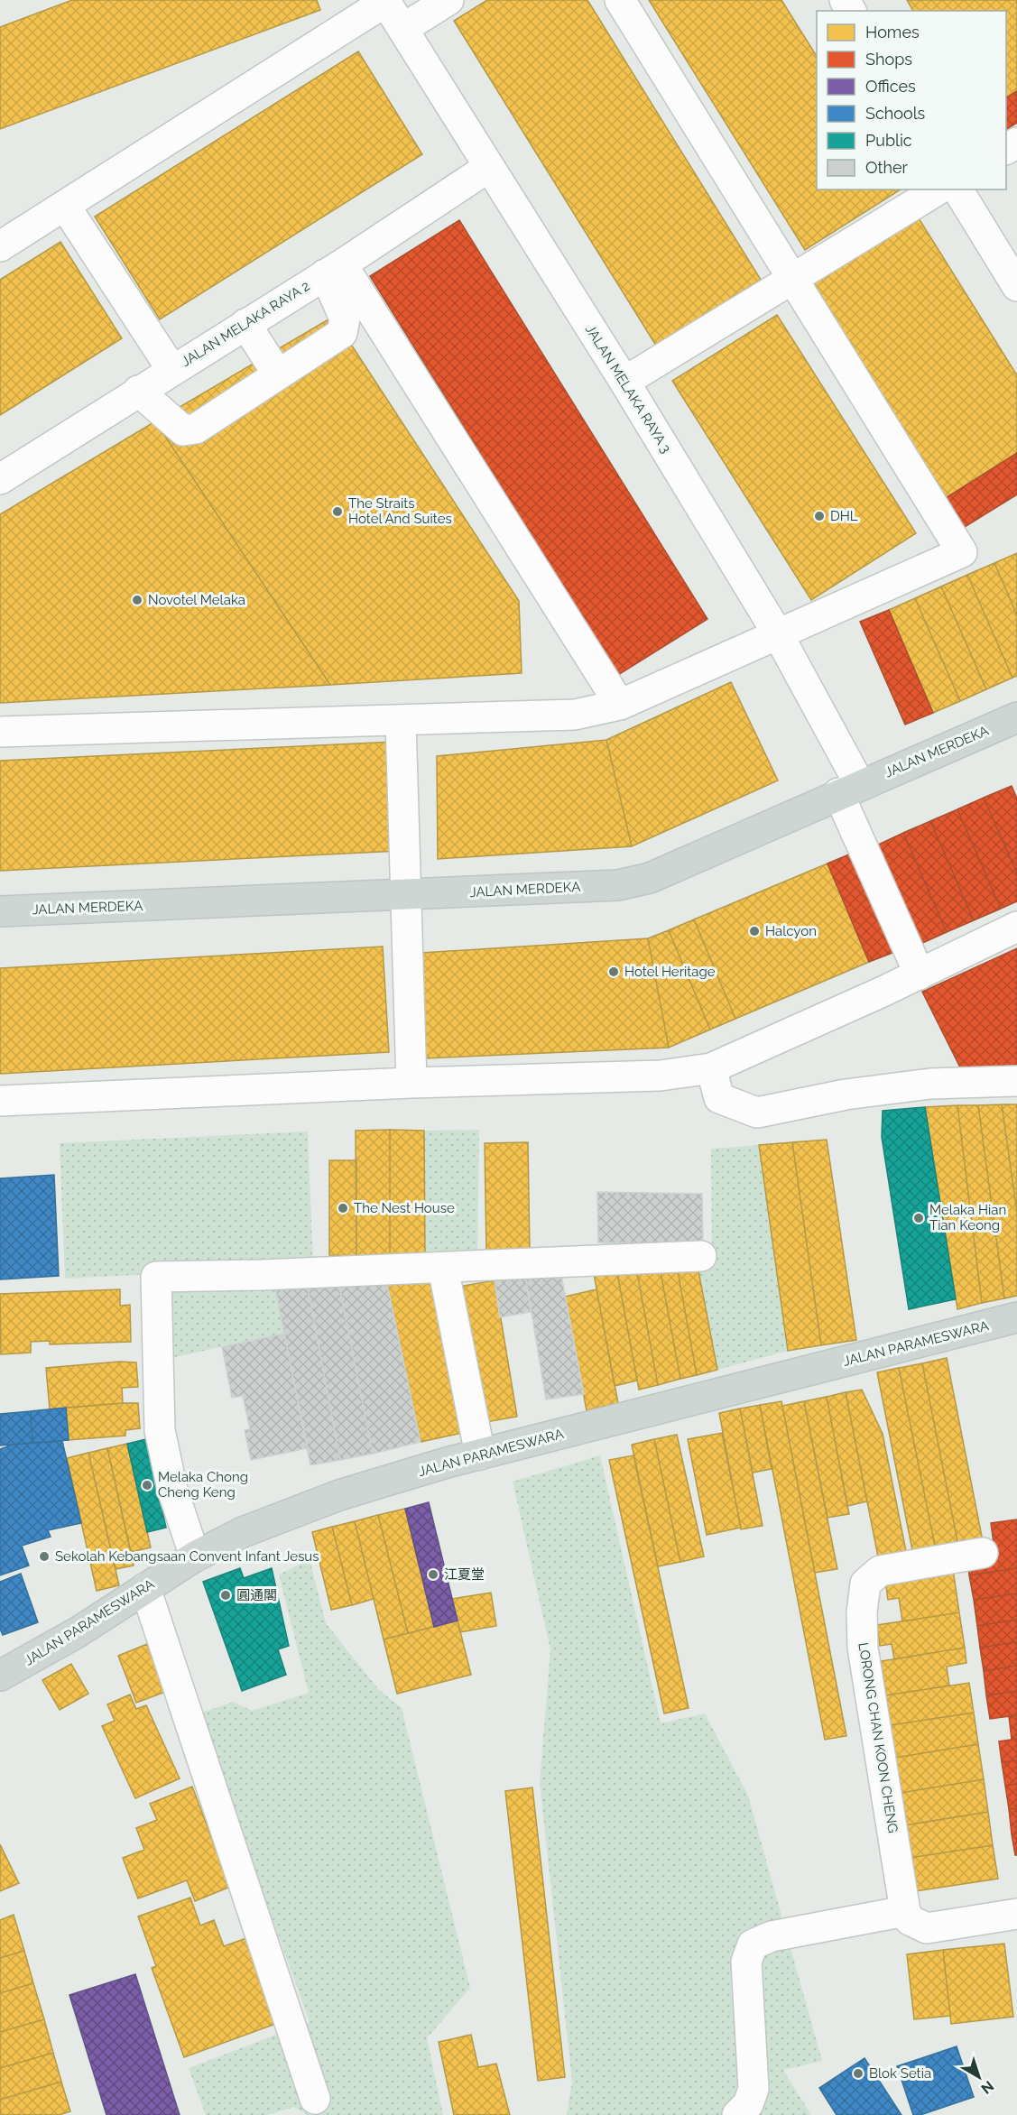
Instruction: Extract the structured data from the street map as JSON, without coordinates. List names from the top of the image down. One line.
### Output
{"streets":{"main road":["JALAN MERDEKA","JALAN PARAMESWARA"],"street":["JALAN MELAKA RAYA 2","JALAN MELAKA RAYA 3","LORONG CHAN KOON CHENG"]},"crossings":[["JALAN MELAKA RAYA 2","JALAN MELAKA RAYA 3"],["JALAN MELAKA RAYA 3","JALAN MERDEKA"]],"places":["The Straits Hotel And Suites","DHL","Novotel Melaka","Halcyon","Hotel Heritage","The Nest House","Melaka Hian Tian Keong","Melaka Chong Cheng Keng","Sekolah Kebangsaan Convent Infant Jesus","江夏堂","圓通閣","Blok Setia"],"legend":["Homes","Shops","Offices","Schools","Public","Other"],"north":"bottom right"}
